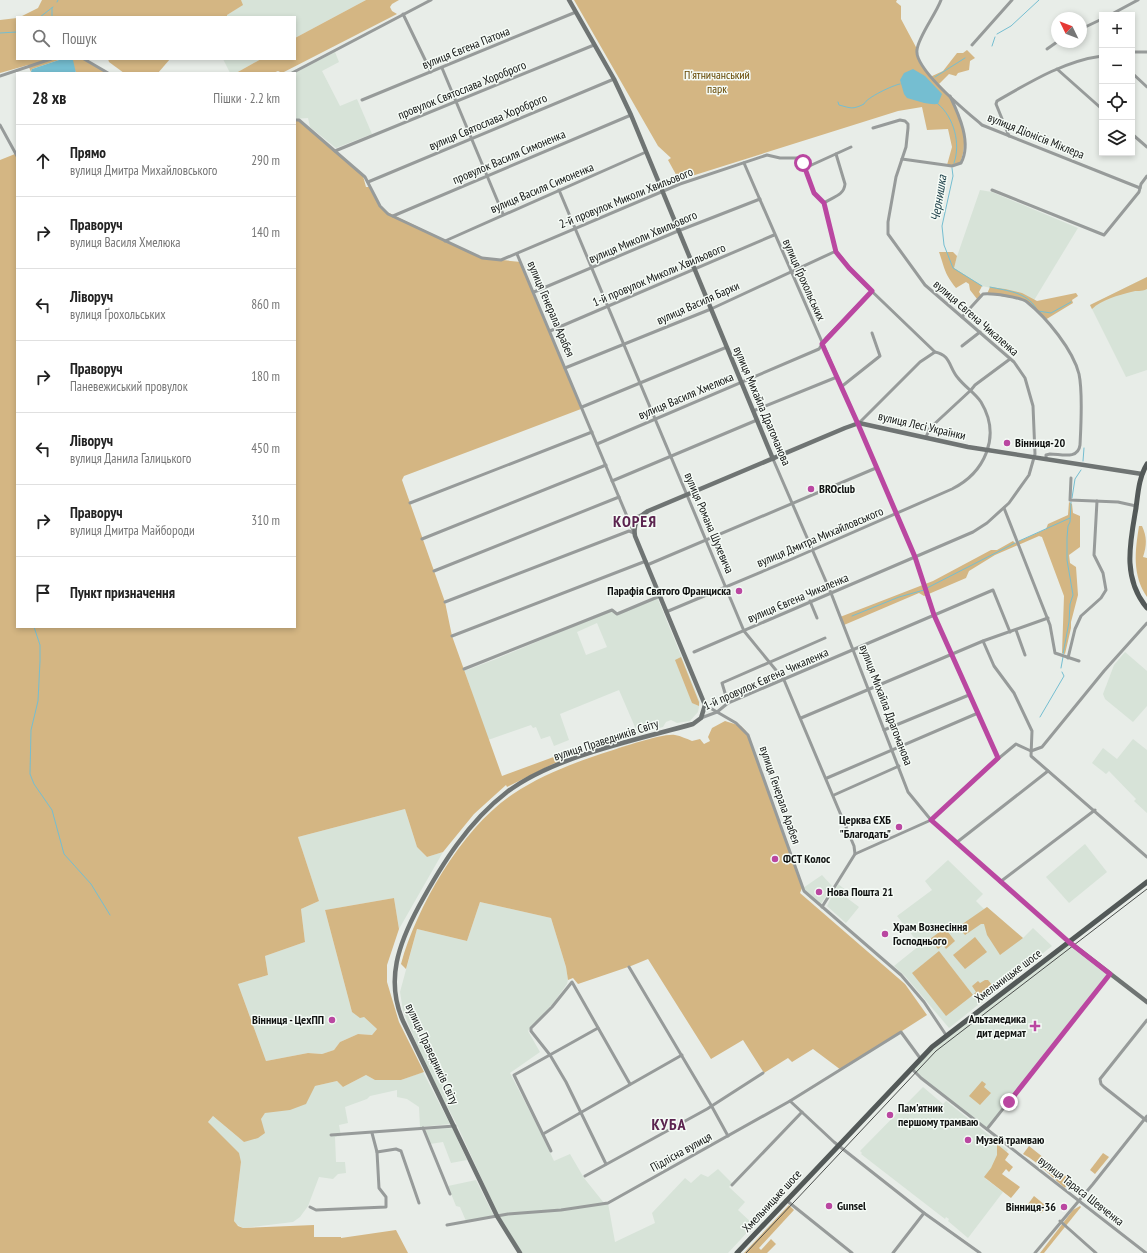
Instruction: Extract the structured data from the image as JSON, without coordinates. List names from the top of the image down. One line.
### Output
{"streets":{"main road":["вулиця Михайла Драгоманова","вулиця Лесі Українки","вулиця Праведників Світу","Хмельницьке шосе"],"street":["вулиця Євгена Патона","провулок Святослава Хороброго","вулиця Святослава Хороброго","вулиця Діонісія Міклера","провулок Василя Симоненка","вулиця Василя Симоненка","2-й провулок Миколи Хвильового","вулиця Миколи Хвильового","1-й провулок Миколи Хвильового","вулиця Ґрохольських","вулиця Василя Барки","вулиця Генерала Арабея","вулиця Євгена Чикаленка","вулиця Василя Хмелюка","вулиця Романа Шухевича","вулиця Дмитра Михайловського","1-й провулок Євгена Чикаленка","Підлісна вулиця","вулиця Тараса Шевченка"]},"crossings":[["вулиця Євгена Патона","вулиця Михайла Драгоманова"],["провулок Святослава Хороброго","вулиця Генерала Арабея"],["провулок Святослава Хороброго","вулиця Михайла Драгоманова"],["вулиця Святослава Хороброго","вулиця Генерала Арабея"],["вулиця Святослава Хороброго","вулиця Михайла Драгоманова"],["провулок Василя Симоненка","вулиця Генерала Арабея"],["провулок Василя Симоненка","вулиця Михайла Драгоманова"],["вулиця Василя Симоненка","вулиця Генерала Арабея"],["вулиця Василя Симоненка","вулиця Михайла Драгоманова"],["вулиця Василя Симоненка","вулиця Романа Шухевича"],["2-й провулок Миколи Хвильового","вулиця Ґрохольських"],["2-й провулок Миколи Хвильового","вулиця Генерала Арабея"],["2-й провулок Миколи Хвильового","вулиця Михайла Драгоманова"],["2-й провулок Миколи Хвильового","вулиця Романа Шухевича"],["вулиця Миколи Хвильового","вулиця Ґрохольських"],["вулиця Миколи Хвильового","вулиця Генерала Арабея"],["вулиця Миколи Хвильового","вулиця Михайла Драгоманова"],["вулиця Миколи Хвильового","вулиця Романа Шухевича"],["1-й провулок Миколи Хвильового","вулиця Ґрохольських"],["1-й провулок Миколи Хвильового","вулиця Генерала Арабея"],["1-й провулок Миколи Хвильового","вулиця Михайла Драгоманова"],["1-й провулок Миколи Хвильового","вулиця Романа Шухевича"],["вулиця Ґрохольських","вулиця Василя Барки"],["вулиця Ґрохольських","вулиця Євгена Чикаленка"],["вулиця Ґрохольських","вулиця Василя Хмелюка"],["вулиця Ґрохольських","вулиця Лесі Українки"],["вулиця Ґрохольських","вулиця Дмитра Михайловського"],["вулиця Ґрохольських","1-й провулок Євгена Чикаленка"],["вулиця Василя Барки","вулиця Генерала Арабея"],["вулиця Василя Барки","вулиця Михайла Драгоманова"],["вулиця Василя Барки","вулиця Романа Шухевича"],["вулиця Василя Барки","вулиця Дмитра Михайловського"],["вулиця Генерала Арабея","вулиця Василя Хмелюка"],["вулиця Генерала Арабея","вулиця Лесі Українки"],["вулиця Генерала Арабея","1-й провулок Євгена Чикаленка"],["вулиця Генерала Арабея","Хмельницьке шосе"],["вулиця Євгена Чикаленка","вулиця Михайла Драгоманова"],["вулиця Євгена Чикаленка","вулиця Лесі Українки"],["вулиця Євгена Чикаленка","вулиця Романа Шухевича"],["вулиця Василя Хмелюка","вулиця Михайла Драгоманова"],["вулиця Василя Хмелюка","вулиця Романа Шухевича"],["вулиця Василя Хмелюка","вулиця Дмитра Михайловського"],["вулиця Михайла Драгоманова","вулиця Лесі Українки"],["вулиця Михайла Драгоманова","вулиця Дмитра Михайловського"],["вулиця Михайла Драгоманова","1-й провулок Євгена Чикаленка"],["вулиця Михайла Драгоманова","Хмельницьке шосе"],["вулиця Лесі Українки","вулиця Романа Шухевича"],["вулиця Лесі Українки","вулиця Дмитра Михайловського"],["вулиця Романа Шухевича","вулиця Дмитра Михайловського"],["вулиця Романа Шухевича","1-й провулок Євгена Чикаленка"],["1-й провулок Євгена Чикаленка","вулиця Праведників Світу"],["вулиця Праведників Світу","Підлісна вулиця"],["Хмельницьке шосе","Підлісна вулиця"],["Хмельницьке шосе","вулиця Тараса Шевченка"]],"districts":["КОРЕЯ","КУБА"],"water":["Чернишка"],"parks":["П'ятничанський парк"],"places":{"other":["Вінниця-20","BROclub","Парафія Святого Франциска","Церква ЄХБ \"Благодать\"","ФСТ Колос","Нова Пошта 21","Храм Вознесіння Господнього","Вінниця - ЦехПП","Пам'ятник першому трамваю","Музей трамваю","Gunsel","Вінниця-36"],"health":["Альтамедика дит дермат"]},"north":"top left","page":{"map_buttons":["+","−"],"search":"Пошук","heading":["28 хв","Пішки · 2.2 km"],"list":[["Прямо","вулиця Дмитра Михайловського","290 m"],["Праворуч","вулиця Василя Хмелюка","140 m"],["Ліворуч","вулиця Ґрохольських","860 m"],["Праворуч","Паневежиський провулок","180 m"],["Ліворуч","вулиця Данила Галицького","450 m"],["Праворуч","вулиця Дмитра Майбороди","310 m"],"Пункт призначення"]}}
